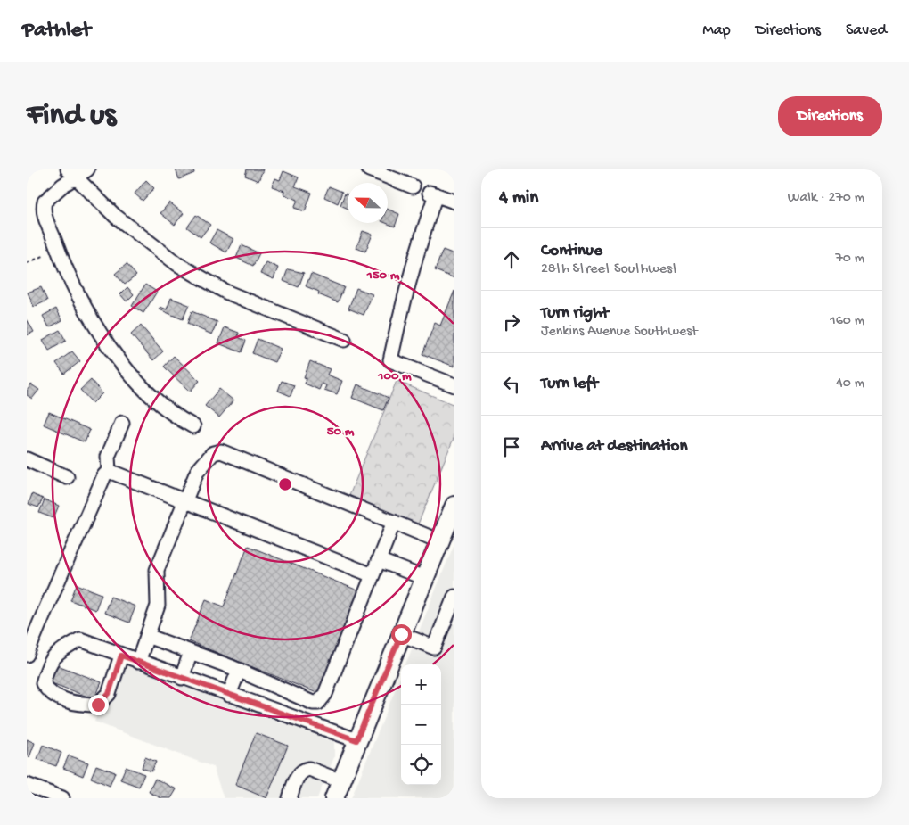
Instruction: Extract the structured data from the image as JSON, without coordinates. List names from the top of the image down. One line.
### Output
{"north":"left","page":{"header":"Pathlet","nav":["Map","Directions","Saved"],"buttons":"Directions","title":"Find us","heading":["4 min","Walk · 270 m"],"list":[["Continue","28th Street Southwest","70 m"],["Turn right","Jenkins Avenue Southwest","160 m"],["Turn left","40 m"],"Arrive at destination"],"map_buttons":["+","−"]},"rings":["150 m","100 m","50 m"]}
